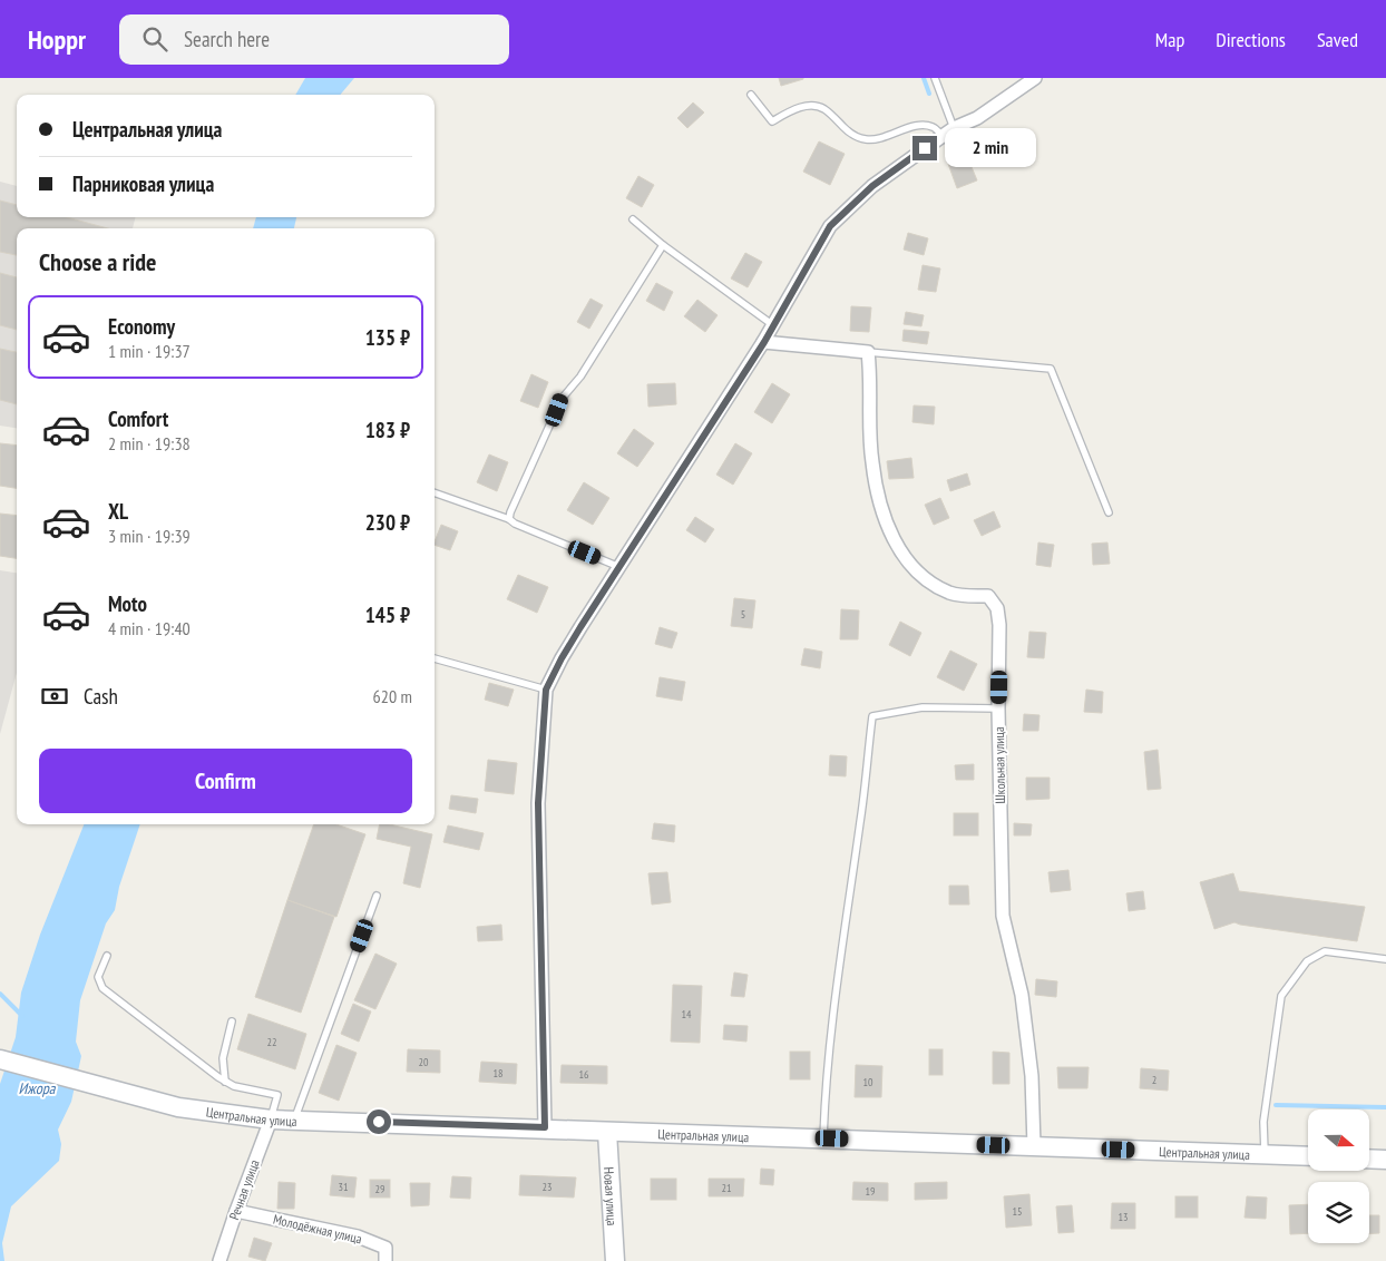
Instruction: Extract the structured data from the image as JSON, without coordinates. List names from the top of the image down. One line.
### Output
{"streets":{"main road":["Центральная улица","Новая улица"],"street":["Школьная улица","Речная улица","Молодёжная улица"]},"crossings":[["Школьная улица","Центральная улица"],["Центральная улица","Речная улица"],["Центральная улица","Новая улица"],["Речная улица","Молодёжная улица"]],"water":["Ижора"],"house_numbers":["5","14","22","20","18","16","2","10","31","23","21","29","19","15","13"],"north":"right","page":{"header":"Hoppr","search":"Search here","nav":["Map","Directions","Saved"],"banner":["Центральная улица","Парниковая улица"],"bubble":"2 min","heading":"Choose a ride","list":[{"name":"Economy","note":"1 min · 19:37","value":"135 ₽"},{"name":"Comfort","note":"2 min · 19:38","value":"183 ₽"},{"name":"XL","note":"3 min · 19:39","value":"230 ₽"},{"name":"Moto","note":"4 min · 19:40","value":"145 ₽"}],"pay":["Cash","620 m"],"buttons":"Confirm"}}
